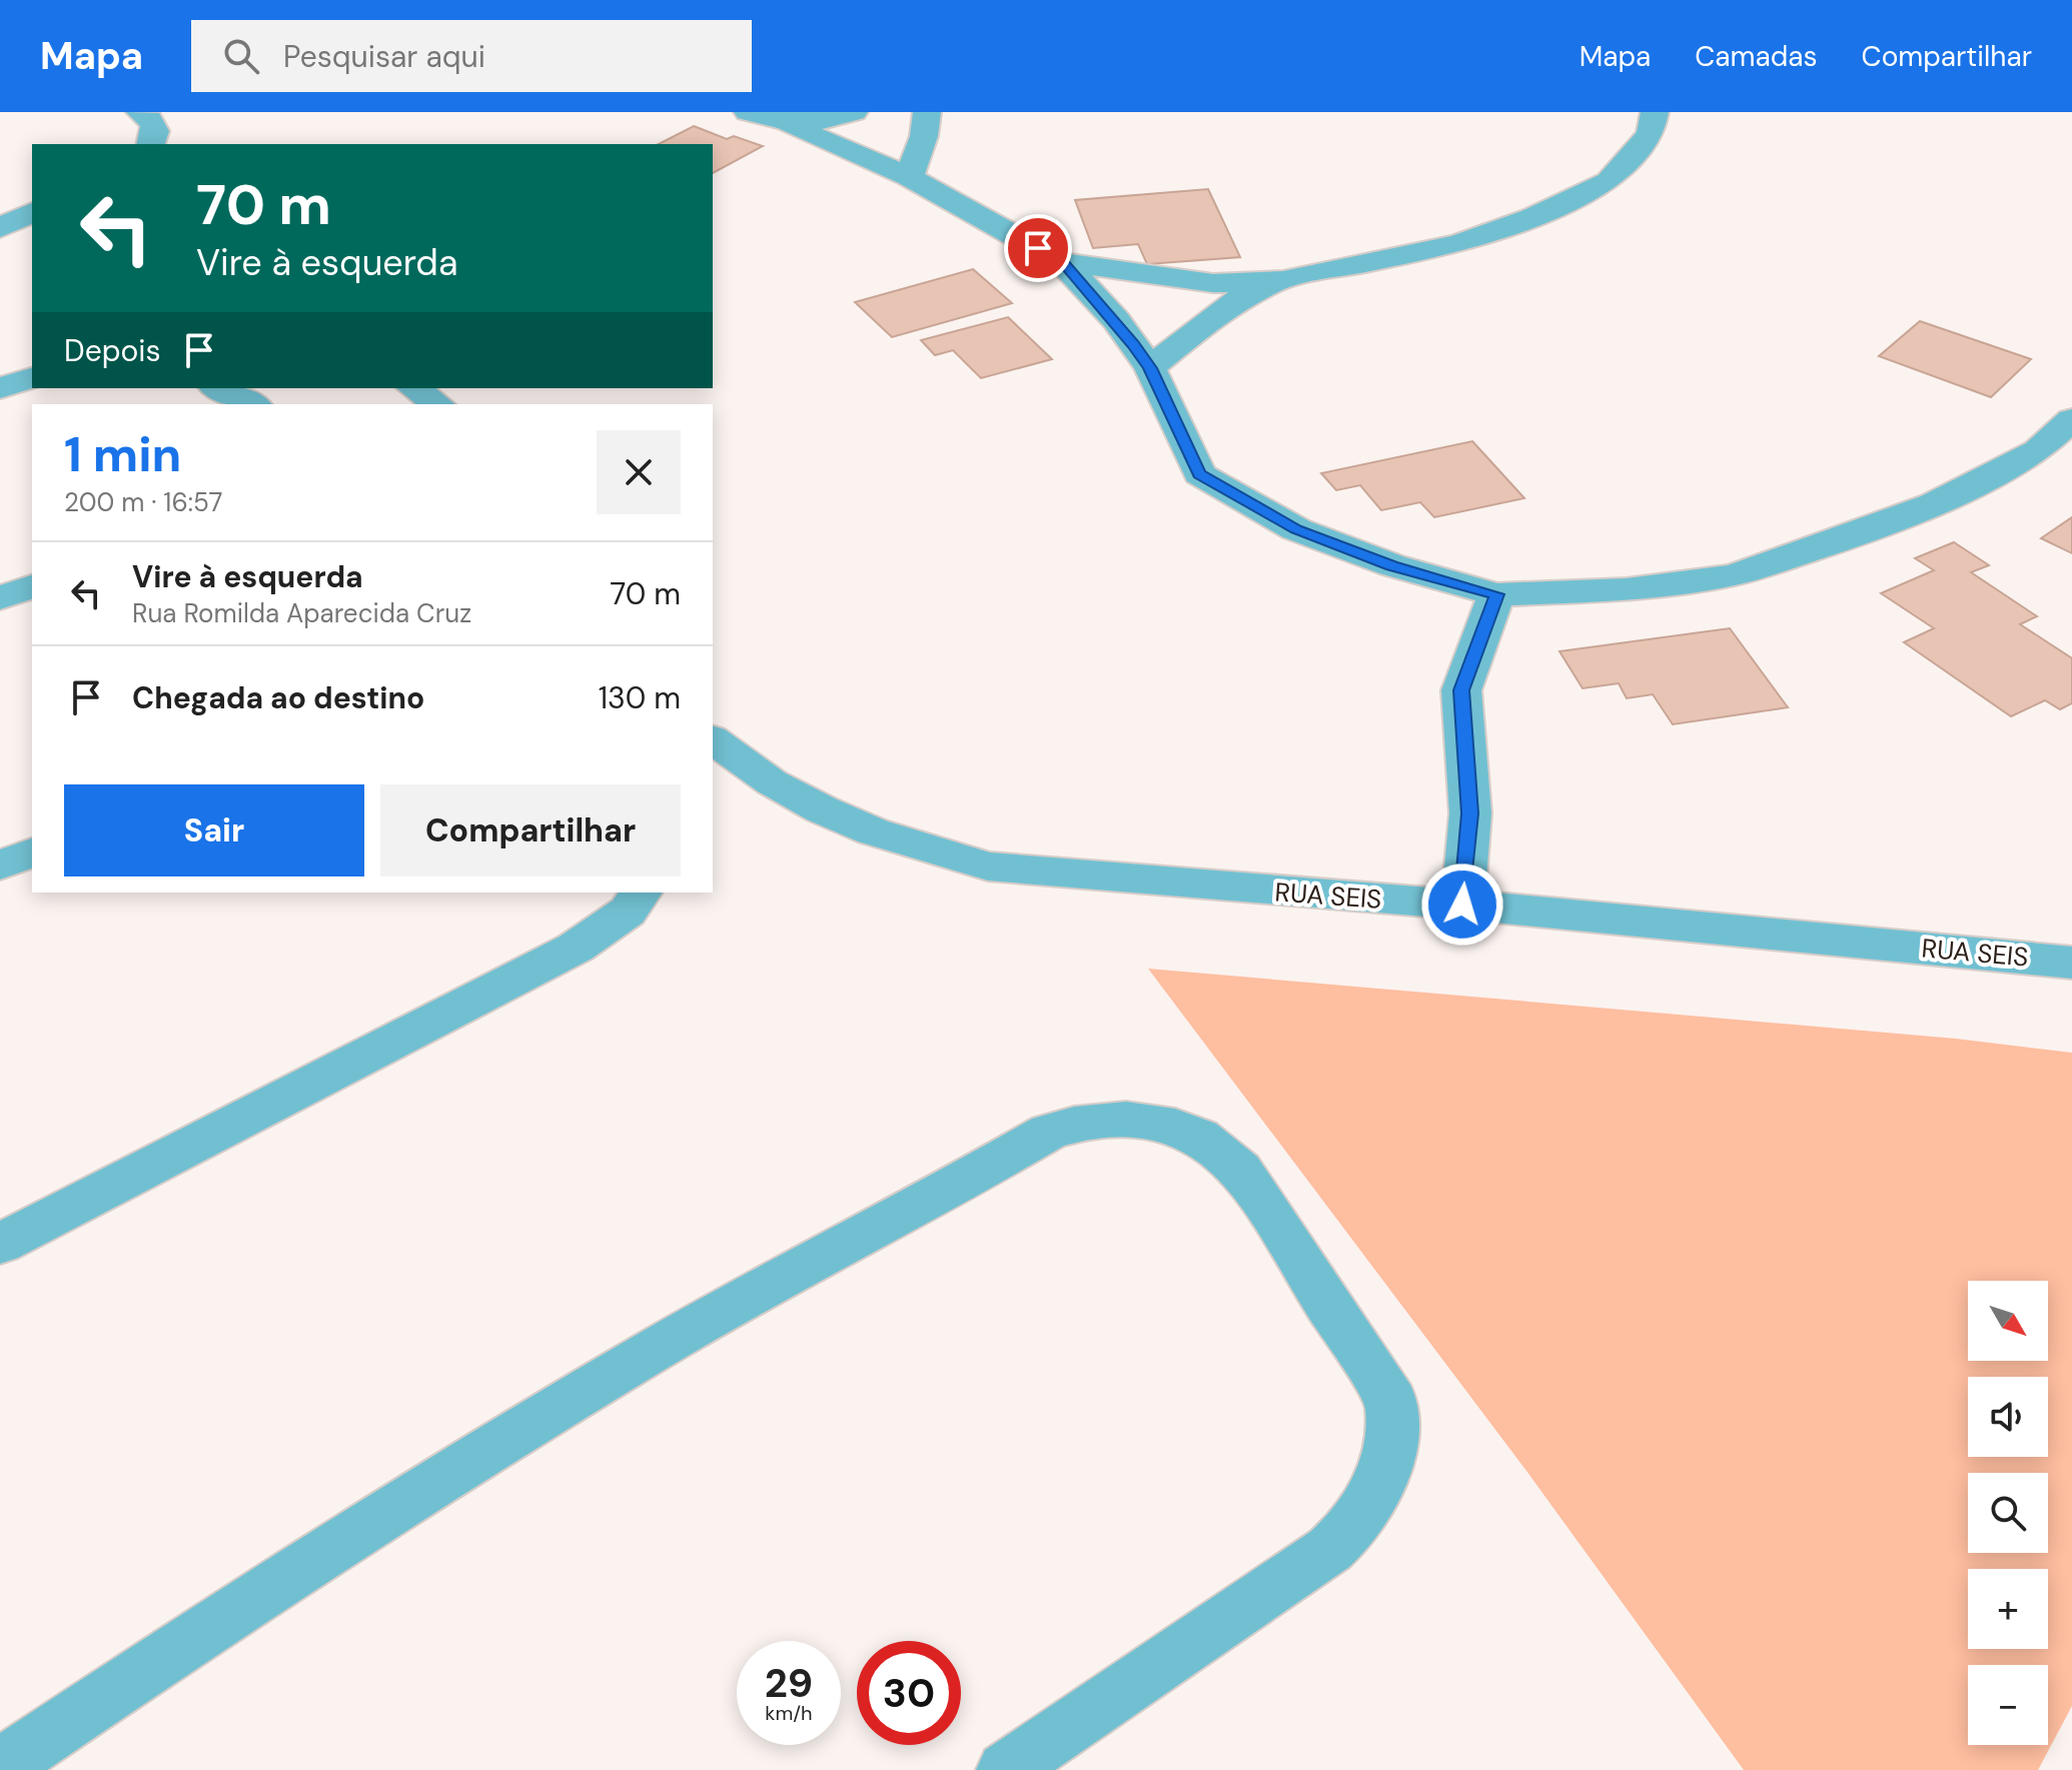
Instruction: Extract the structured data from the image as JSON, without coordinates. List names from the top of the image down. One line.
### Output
{"streets":{"street":["RUA SEIS"]},"north":"bottom right","page":{"header":"Mapa","search":"Pesquisar aqui","nav":["Mapa","Camadas","Compartilhar"],"turn":["70 m","Vire à esquerda"],"then":"Depois","heading":["1 min","200 m · 16:57"],"list":[{"name":"Vire à esquerda","note":"Rua Romilda Aparecida Cruz","value":"70 m"},{"name":"Chegada ao destino","value":"130 m"}],"buttons":["Sair","Compartilhar"],"map_buttons":["+","−"],"speed":"29 km/h","limit":"30"}}
